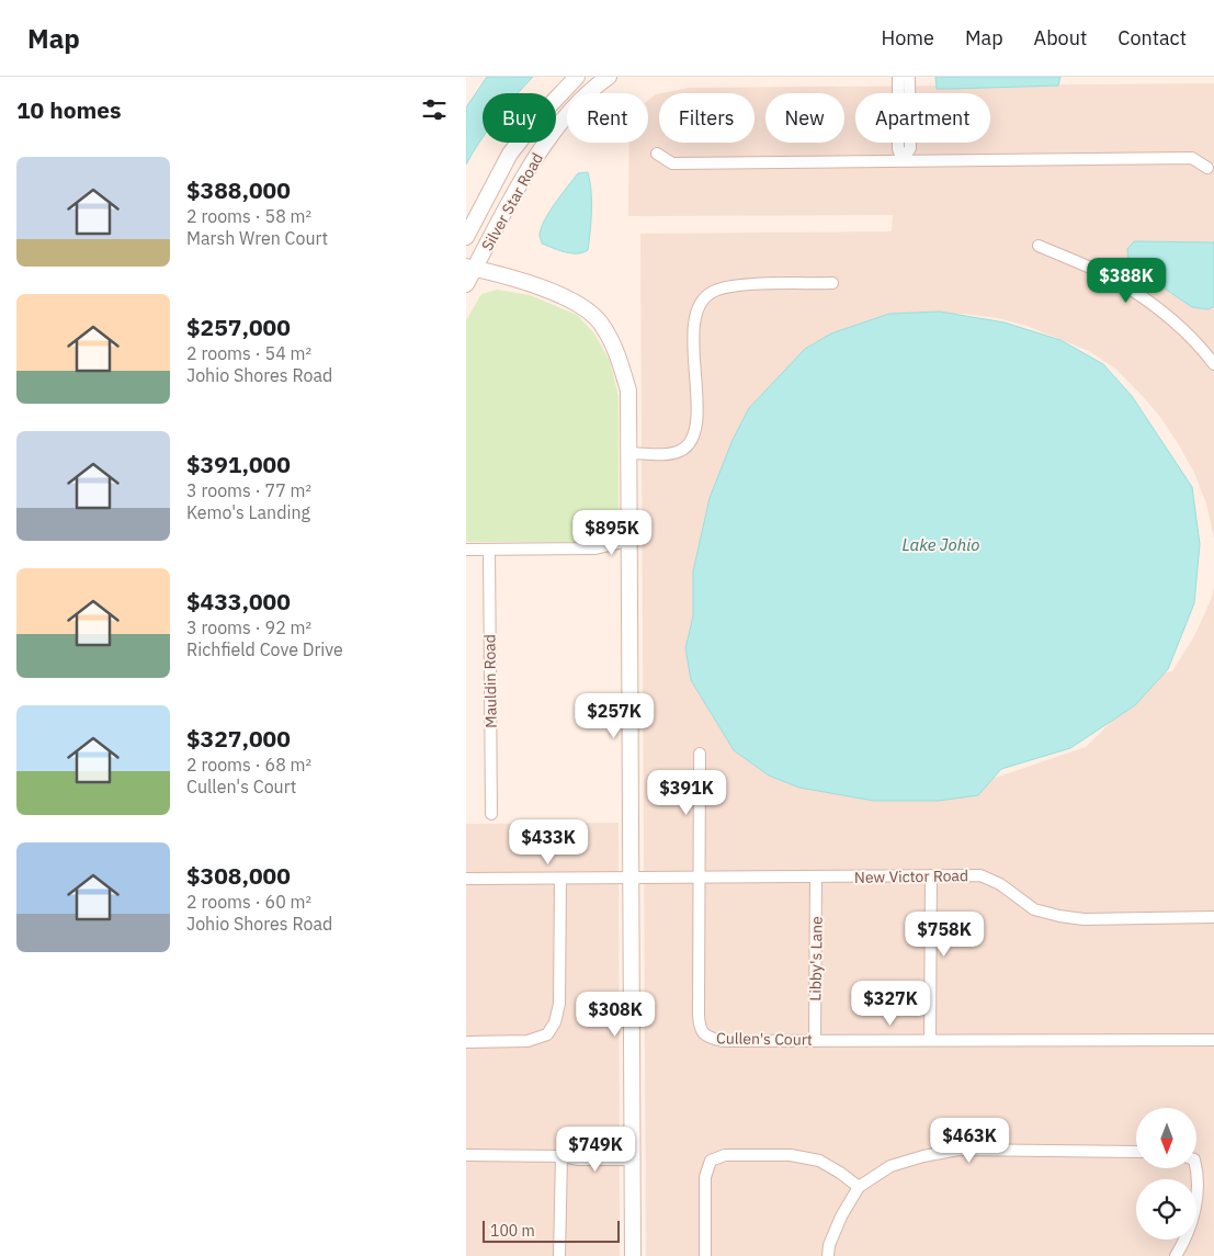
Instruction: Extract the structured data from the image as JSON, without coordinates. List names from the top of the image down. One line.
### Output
{"streets":{"street":["Silver Star Road","Mauldin Road","New Victor Road","Libby's Lane","Cullen's Court"]},"crossings":[["New Victor Road","Libby's Lane"],["New Victor Road","Cullen's Court"],["Libby's Lane","Cullen's Court"]],"water":["Lake Johio"],"scale_bar":"100 m","north":"bottom","page":{"header":"Map","nav":["Home","Map","About","Contact"],"heading":"10 homes","chip":["Buy","Rent","Filters","New","Apartment"],"list":[{"name":"$388,000","note":"2 rooms · 58 m² · Marsh Wren Court"},{"name":"$257,000","note":"2 rooms · 54 m² · Johio Shores Road"},{"name":"$391,000","note":"3 rooms · 77 m² · Kemo's Landing"},{"name":"$433,000","note":"3 rooms · 92 m² · Richfield Cove Drive"},{"name":"$327,000","note":"2 rooms · 68 m² · Cullen's Court"},{"name":"$308,000","note":"2 rooms · 60 m² · Johio Shores Road"}],"price":["$388K","$895K","$257K","$391K","$433K","$758K","$327K","$308K","$463K","$749K"],"scale":"100 m"}}
